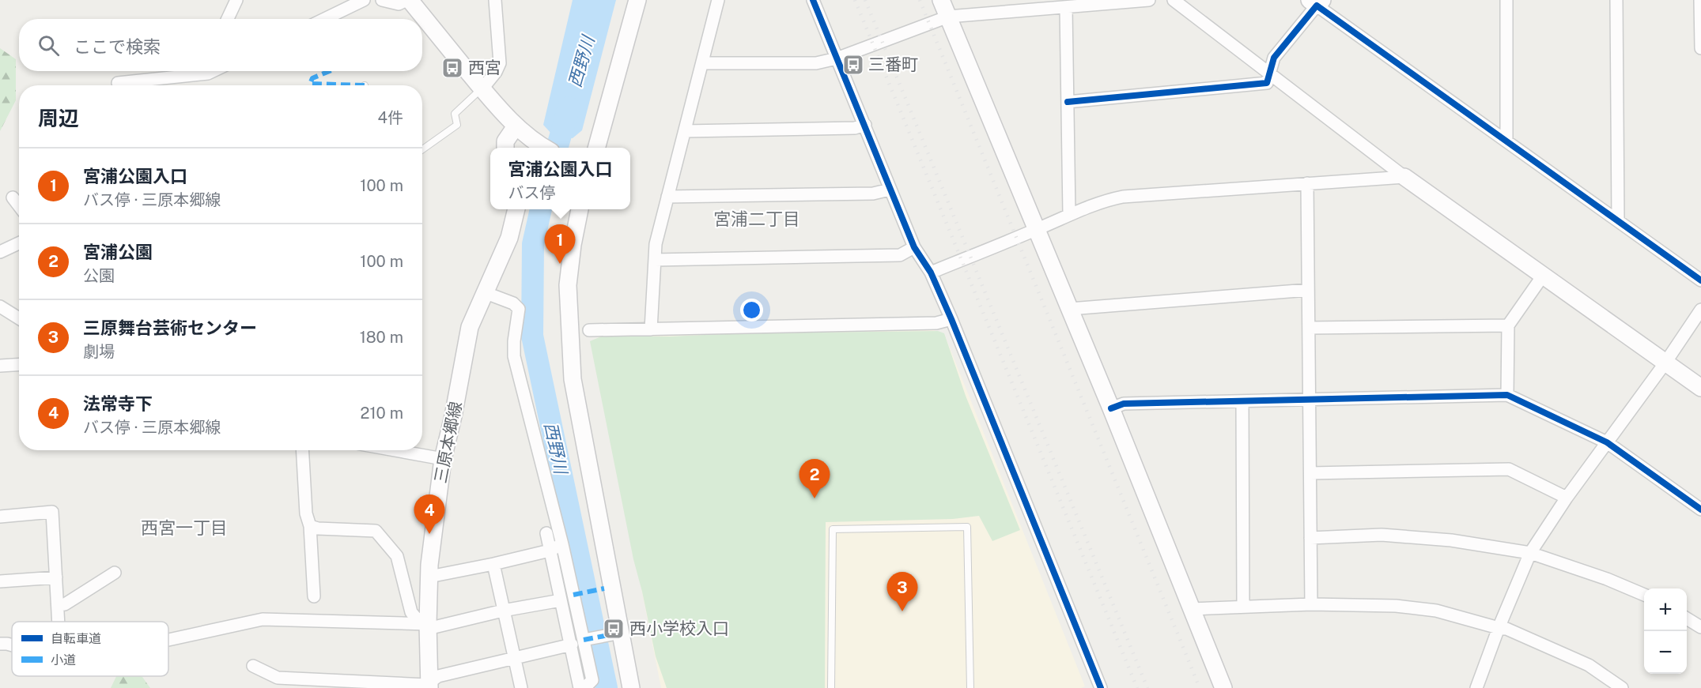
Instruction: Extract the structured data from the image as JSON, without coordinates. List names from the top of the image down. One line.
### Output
{"streets":{"street":["三原本郷線"]},"districts":["宮浦二丁目","西宮一丁目"],"water":["西野川"],"places":{"bus stop":["三番町","西宮","西小学校入口"]},"legend":["自転車道","小道"],"page":{"search":"ここで検索","heading":["周辺","4件"],"list":[{"mark":"1","name":"宮浦公園入口","note":"バス停 · 三原本郷線","value":"100 m"},{"mark":"2","name":"宮浦公園","note":"公園","value":"100 m"},{"mark":"3","name":"三原舞台芸術センター","note":"劇場","value":"180 m"},{"mark":"4","name":"法常寺下","note":"バス停 · 三原本郷線","value":"210 m"}],"popup":["宮浦公園入口","バス停"],"pins":["1","2","4","3"],"map_buttons":["+","−"]}}
